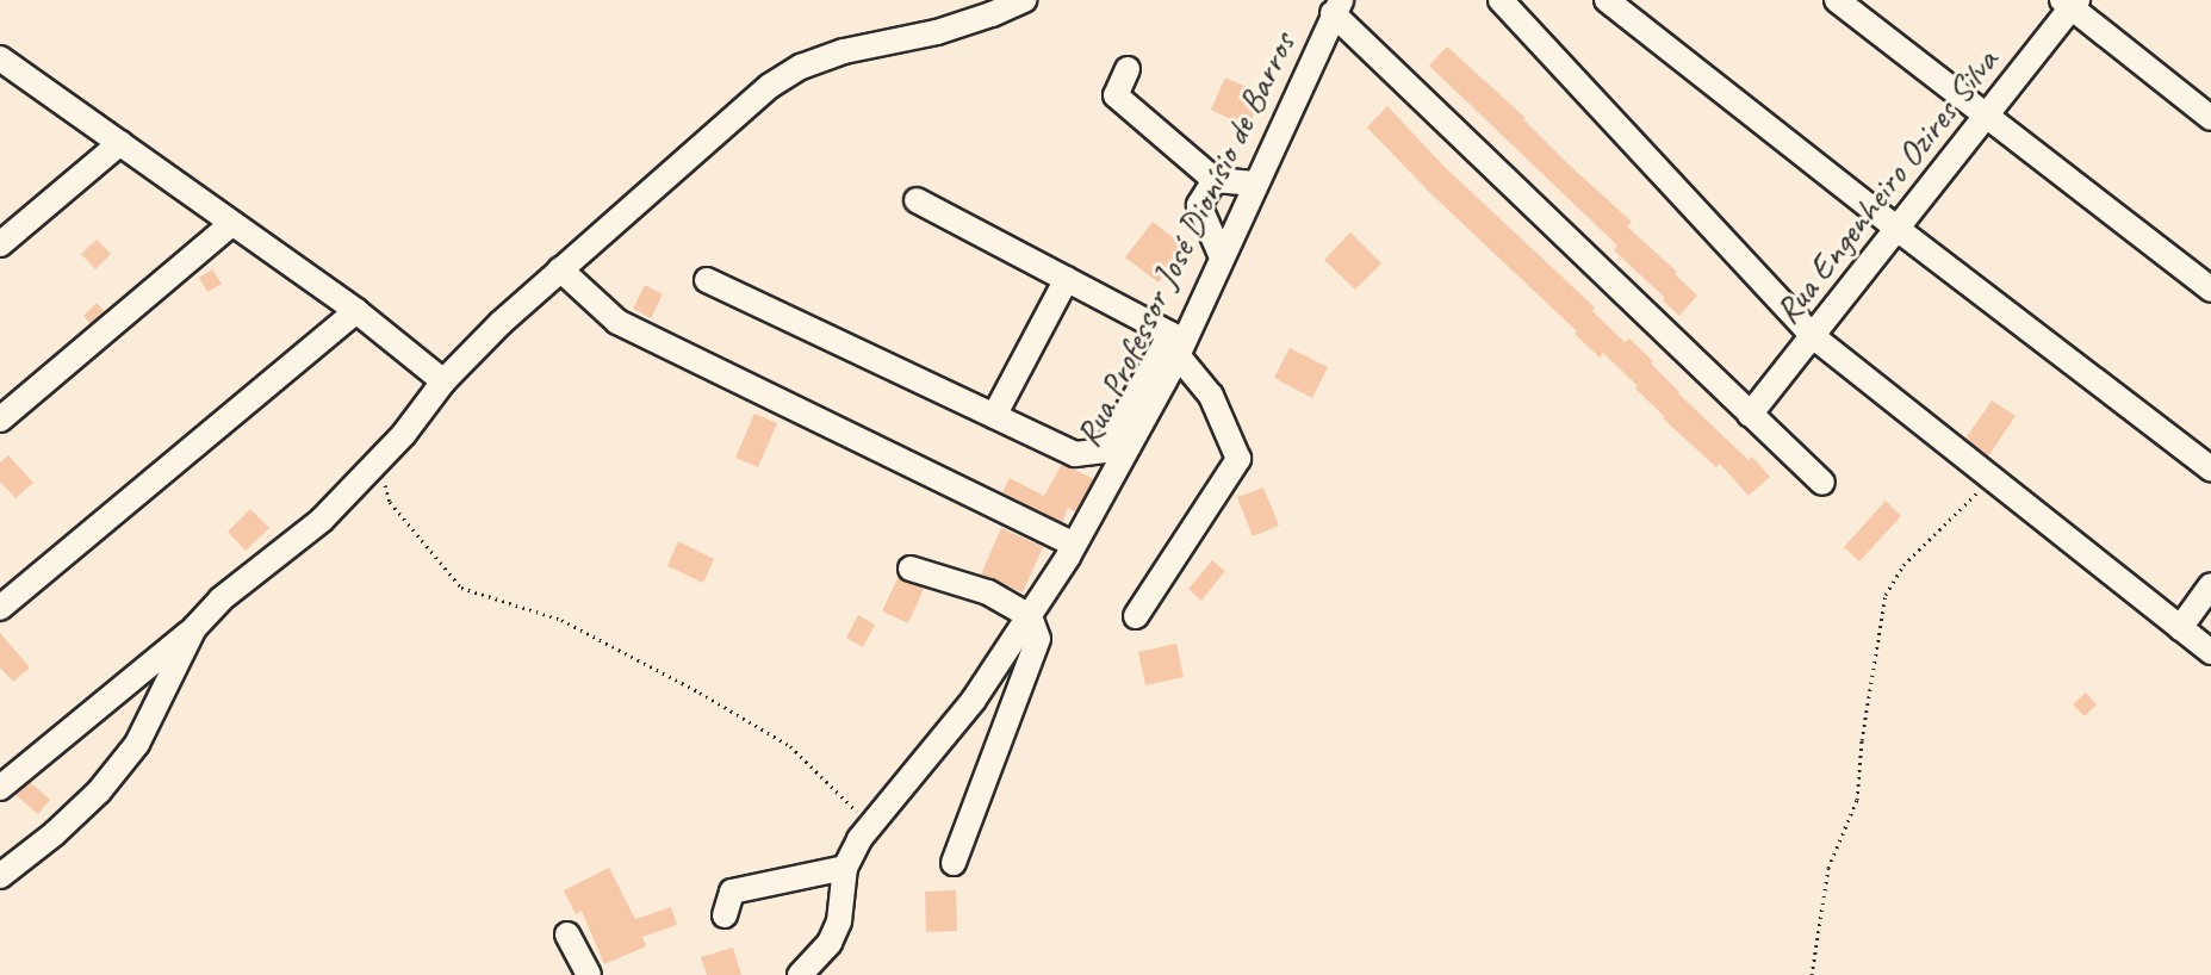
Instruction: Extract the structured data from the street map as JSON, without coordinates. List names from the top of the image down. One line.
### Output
{"streets":{"street":["Rua Engenheiro Ozires Silva","Rua Professor José Dionísio de Barros"]}}
